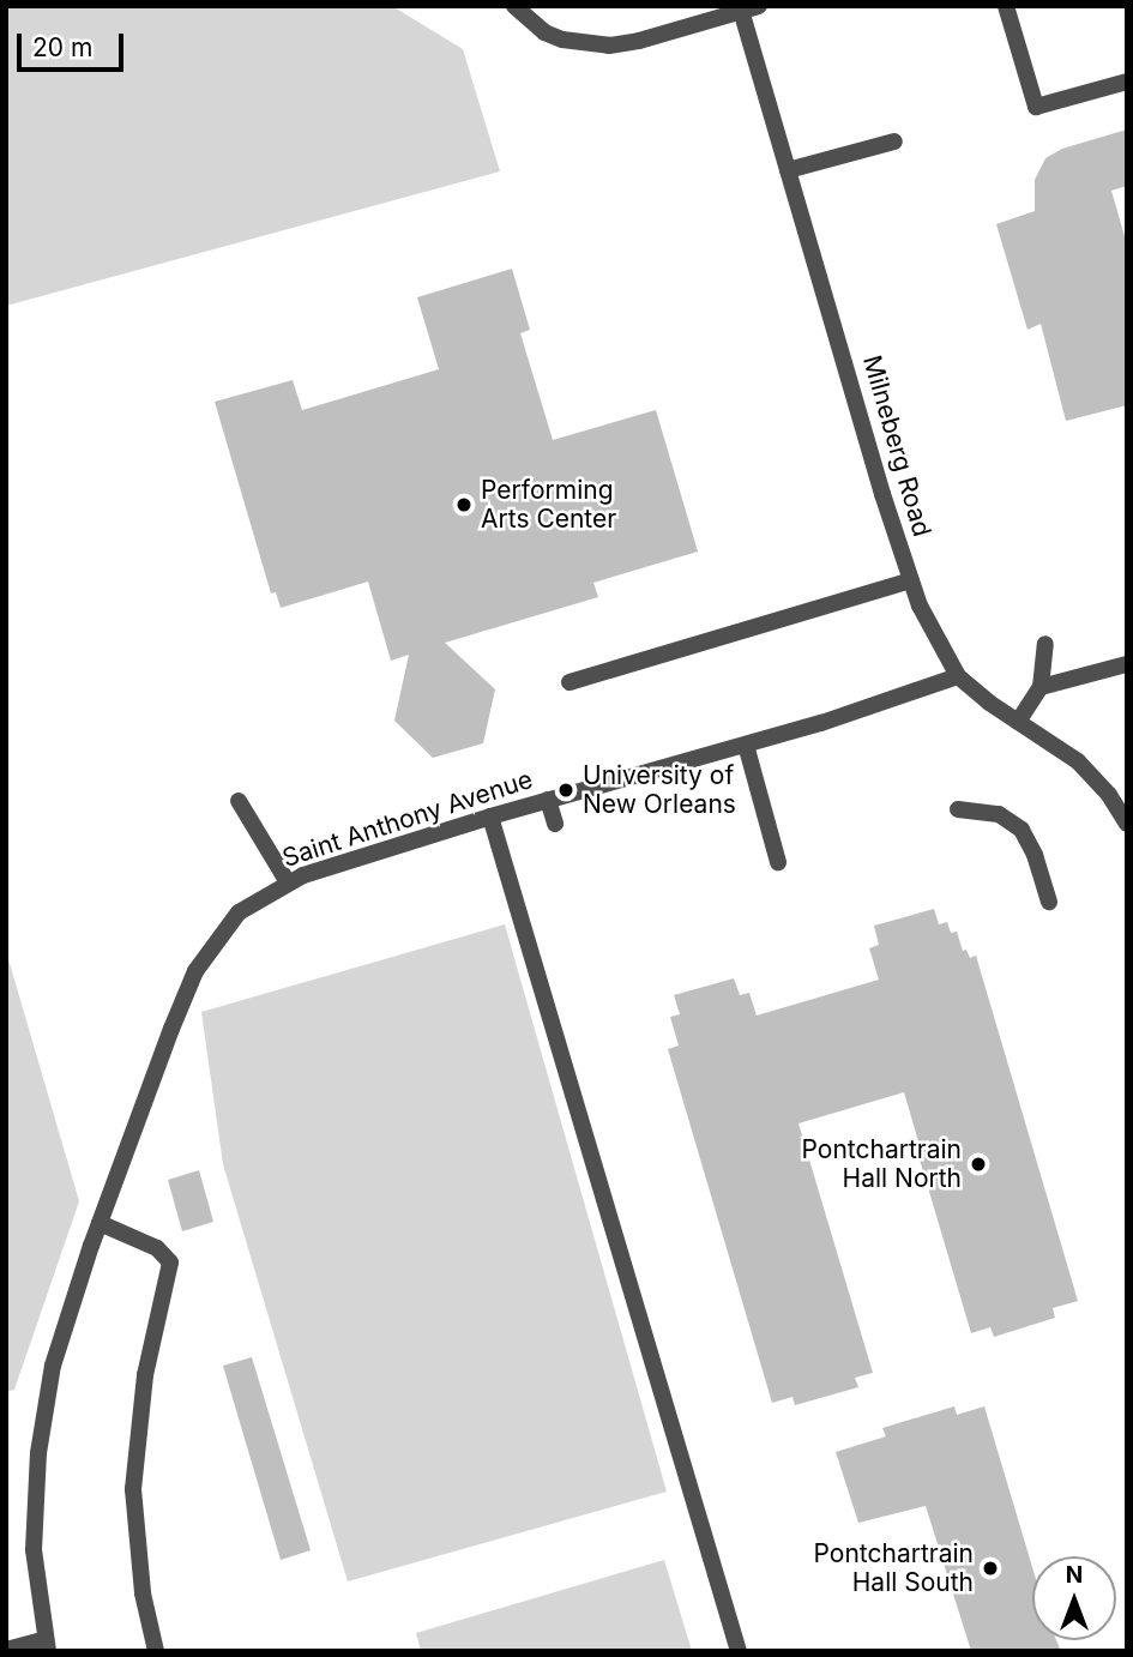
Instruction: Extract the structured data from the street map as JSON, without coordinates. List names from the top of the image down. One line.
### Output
{"streets":{"street":["Milneberg Road","Saint Anthony Avenue"]},"crossings":[["Milneberg Road","Saint Anthony Avenue"]],"places":["Performing Arts Center","University of New Orleans","Pontchartrain Hall North","Pontchartrain Hall South"],"scale_bar":"20 m","north":"top"}
